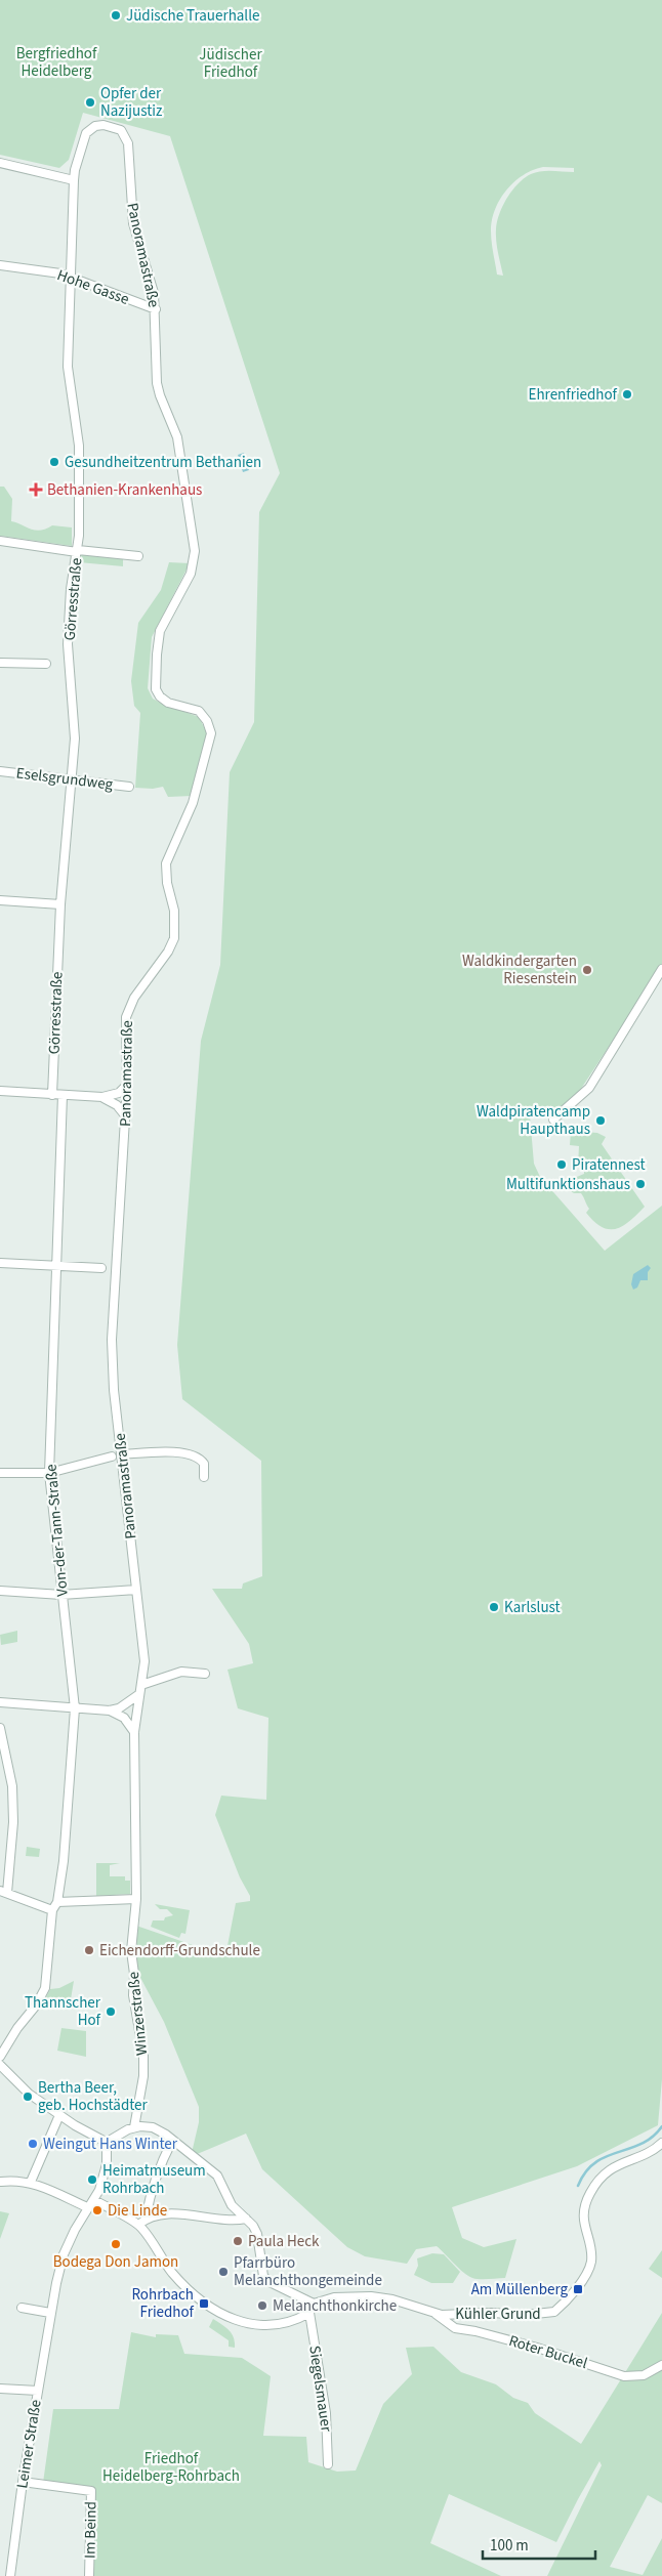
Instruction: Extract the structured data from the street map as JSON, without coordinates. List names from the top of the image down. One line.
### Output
{"streets":{"street":["Panoramastraße","Hohe Gasse","Görresstraße","Eselsgrundweg","Von-der-Tann-Straße","Winzerstraße","Kühler Grund","Roter Buckel","Siegelsmauer","Leimer Straße","Im Beind"]},"crossings":[["Panoramastraße","Hohe Gasse"],["Panoramastraße","Görresstraße"],["Panoramastraße","Winzerstraße"],["Hohe Gasse","Görresstraße"],["Görresstraße","Eselsgrundweg"],["Kühler Grund","Roter Buckel"],["Leimer Straße","Im Beind"]],"parks":["Bergfriedhof Heidelberg","Jüdischer Friedhof","Friedhof Heidelberg-Rohrbach"],"places":{"other":["Jüdische Trauerhalle","Opfer der Nazijustiz","Ehrenfriedhof","Gesundheitzentrum Bethanien","Waldkindergarten Riesenstein","Waldpiratencamp Haupthaus","Piratennest","Multifunktionshaus","Karlslust","Eichendorff-Grundschule","Thannscher Hof","Bertha Beer, geb. Hochstädter","Weingut Hans Winter","Heimatmuseum Rohrbach","Die Linde","Paula Heck","Bodega Don Jamon","Pfarrbüro Melanchthongemeinde","Melanchthonkirche"],"health":["Bethanien-Krankenhaus"],"transit":["Am Müllenberg","Rohrbach Friedhof"]},"scale_bar":"100 m"}
